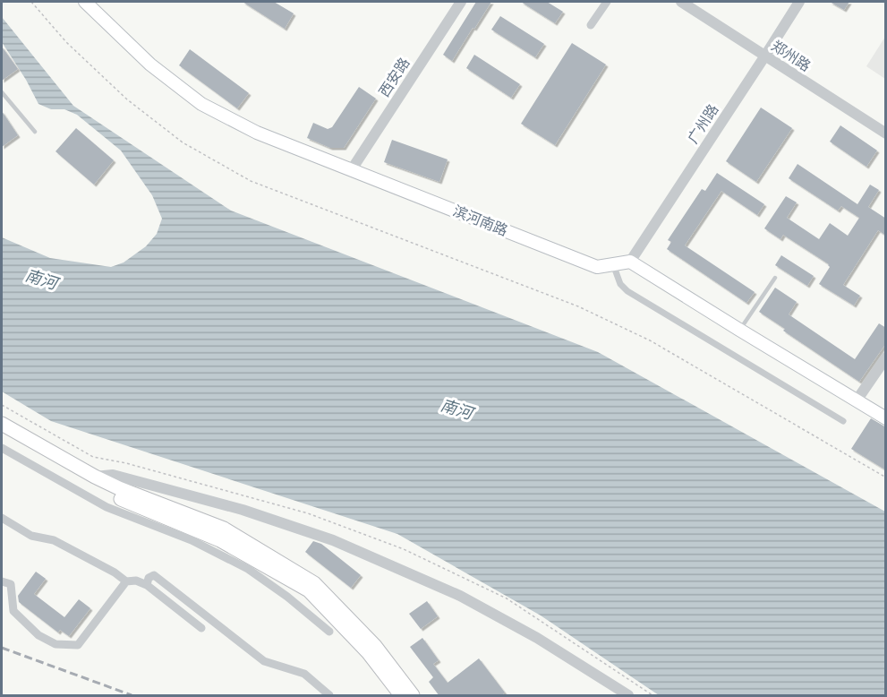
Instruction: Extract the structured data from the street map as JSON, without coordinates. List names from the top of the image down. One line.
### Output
{"streets":{"main road":["滨河南路"],"street":["郑州路","西安路","广州路"]},"crossings":[["郑州路","广州路"],["西安路","滨河南路"],["广州路","滨河南路"]],"water":["南河"]}
